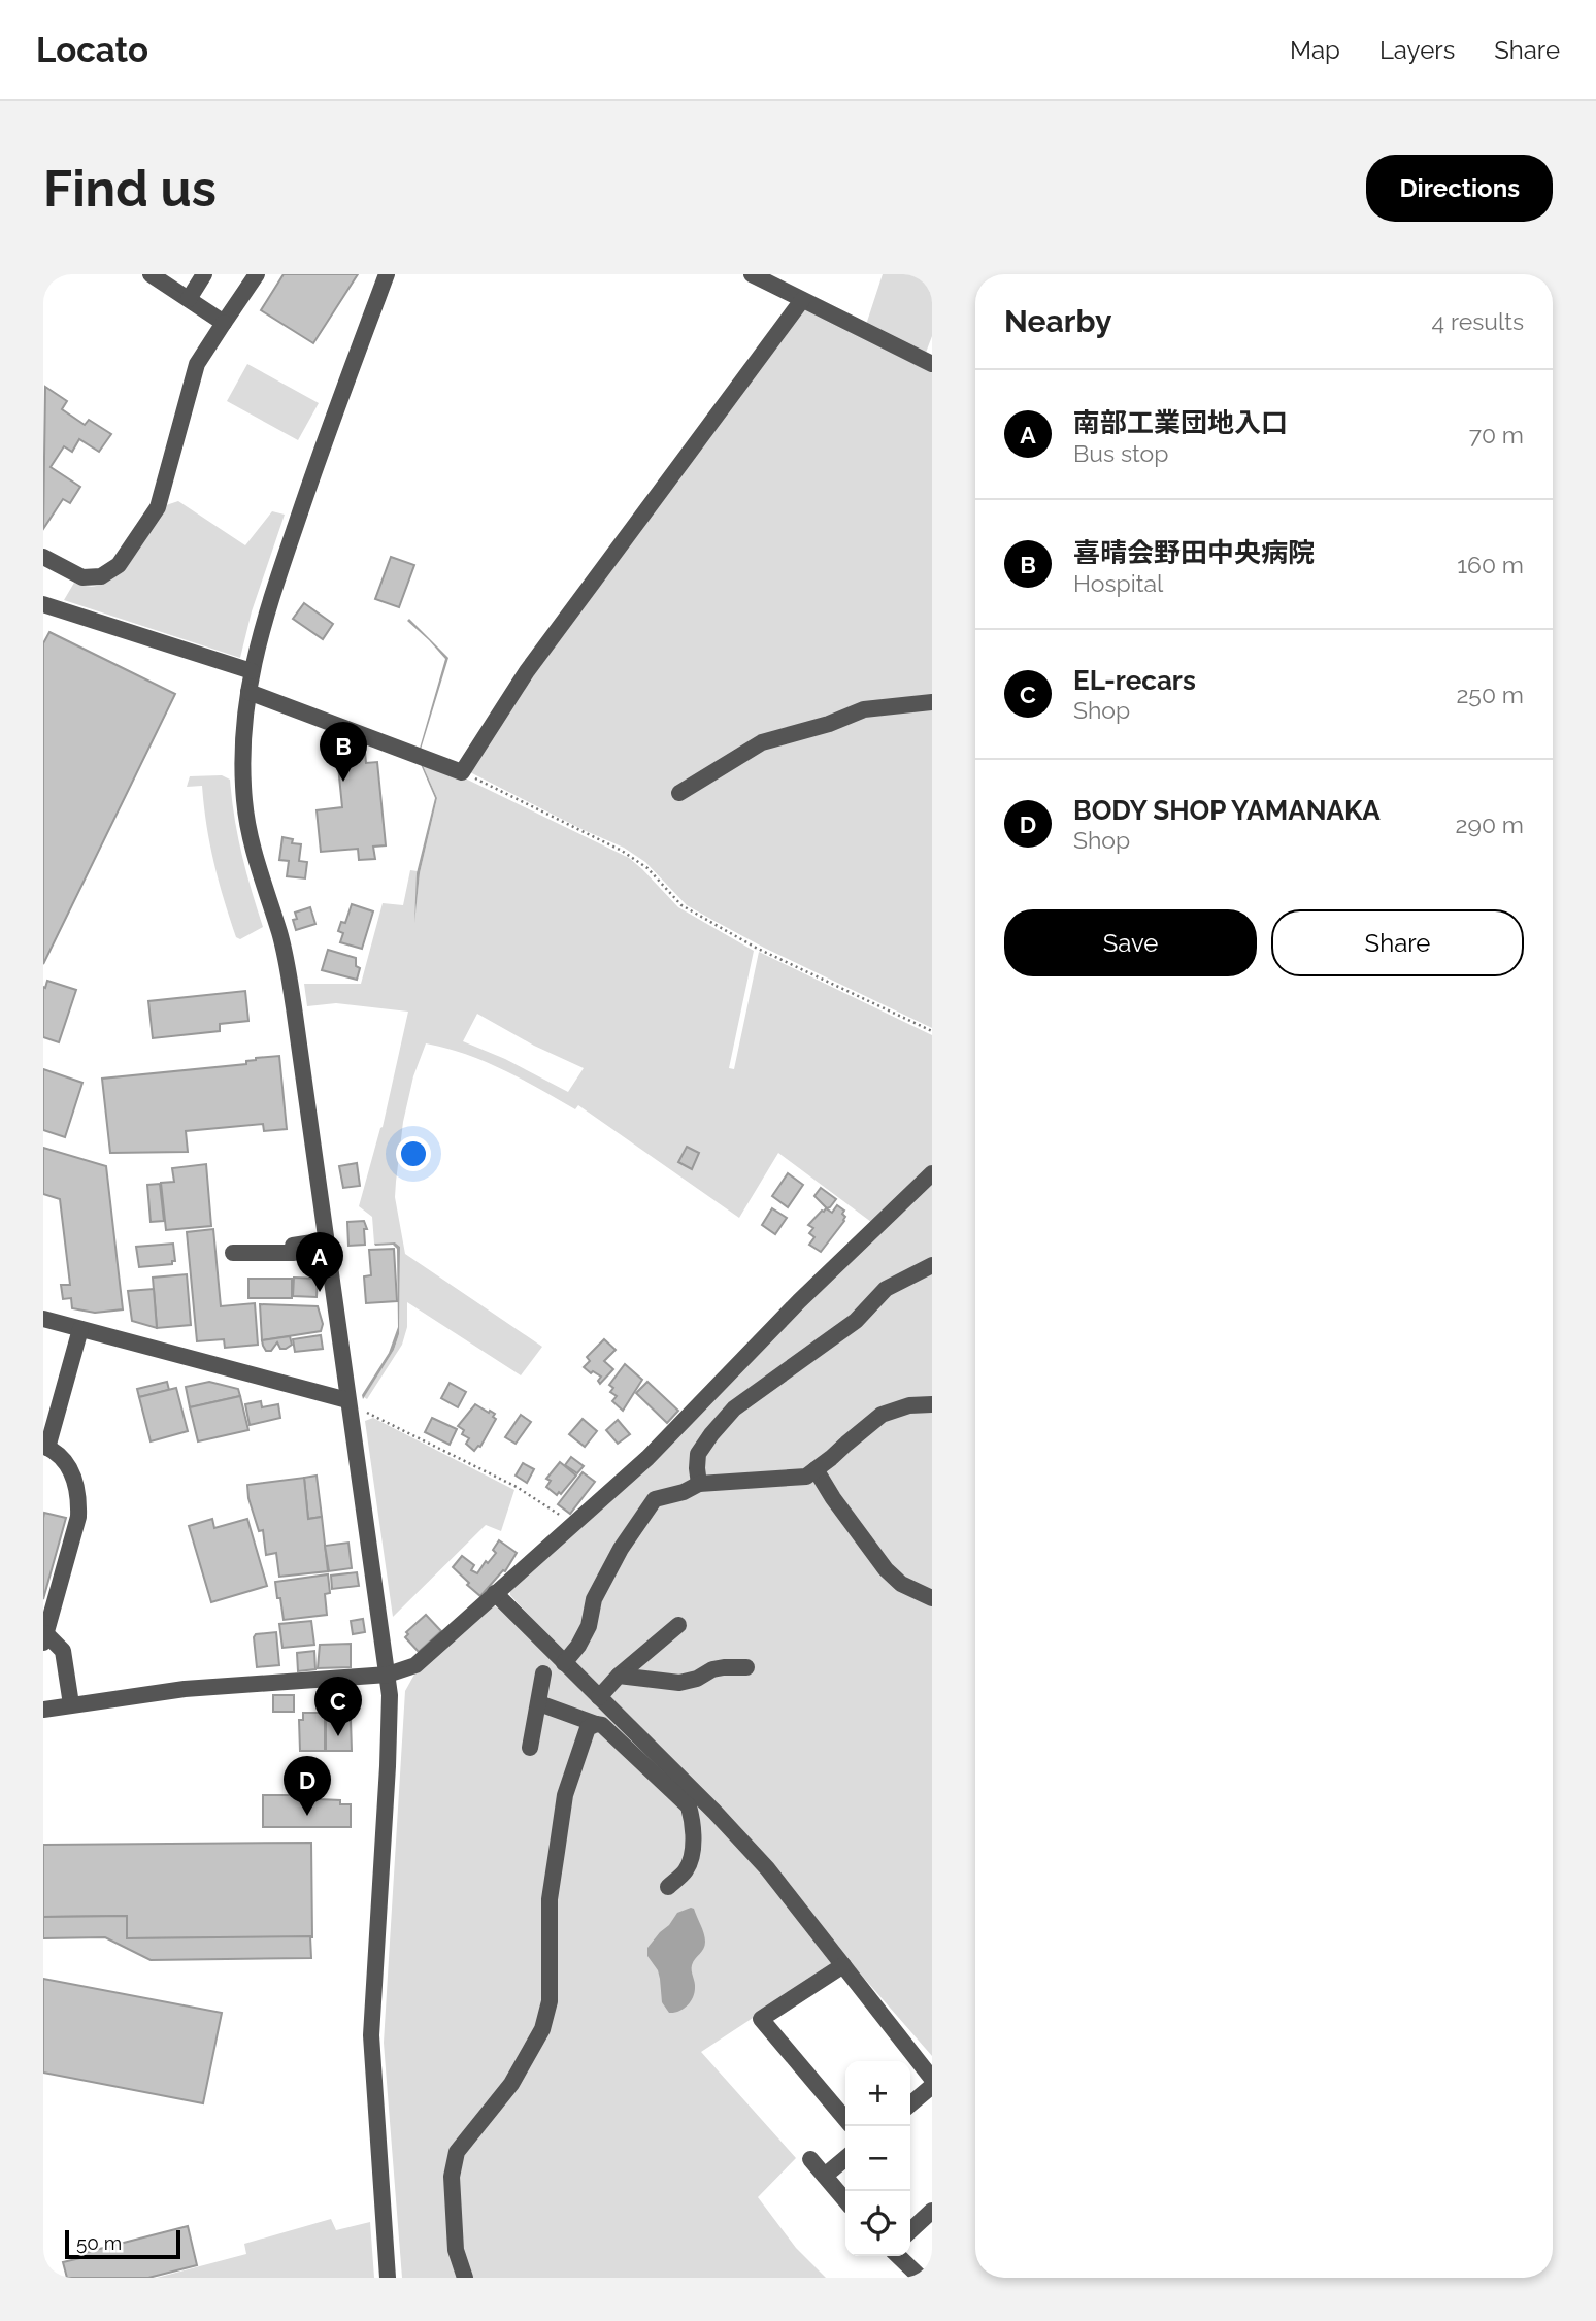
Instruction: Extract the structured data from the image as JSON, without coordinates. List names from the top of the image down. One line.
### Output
{"scale_bar":"50 m","page":{"header":"Locato","nav":["Map","Layers","Share"],"buttons":["Directions",["Save","Share"]],"title":"Find us","heading":["Nearby","4 results"],"list":[{"mark":"A","name":"南部工業団地入口","note":"Bus stop","value":"70 m"},{"mark":"B","name":"喜晴会野田中央病院","note":"Hospital","value":"160 m"},{"mark":"C","name":"EL-recars","note":"Shop","value":"250 m"},{"mark":"D","name":"BODY SHOP YAMANAKA","note":"Shop","value":"290 m"}],"pins":["B","A","C","D"],"map_buttons":["+","−"],"scale":"50 m"}}
